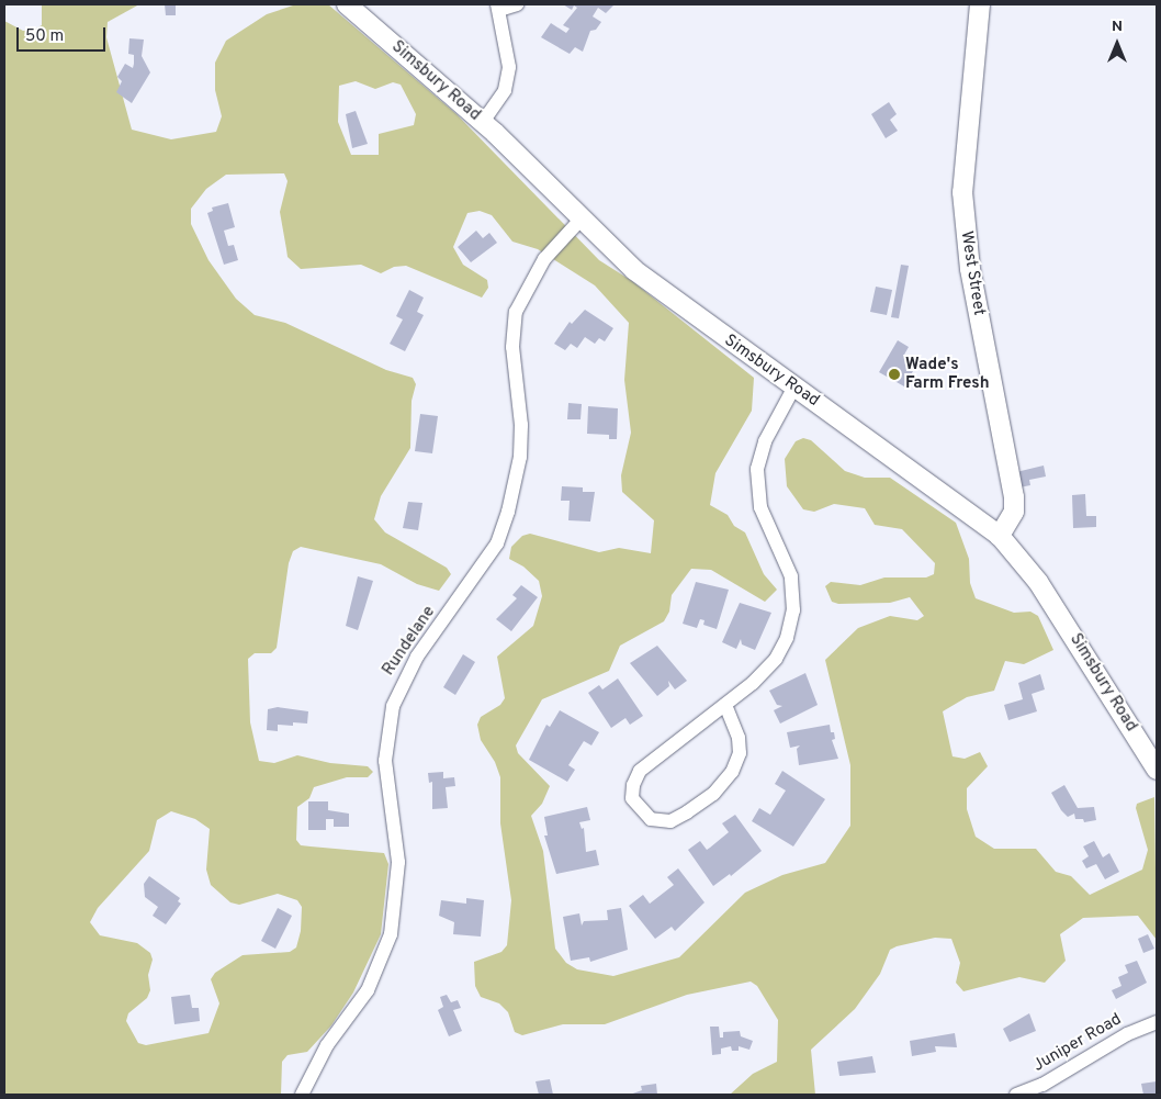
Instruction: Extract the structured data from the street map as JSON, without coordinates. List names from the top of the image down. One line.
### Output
{"streets":{"main road":["Simsbury Road","West Street"],"street":["Rundelane","Juniper Road"]},"crossings":[["Simsbury Road","West Street"],["Simsbury Road","Rundelane"]],"places":["Wade's Farm Fresh"],"scale_bar":"50 m","north":"top"}
